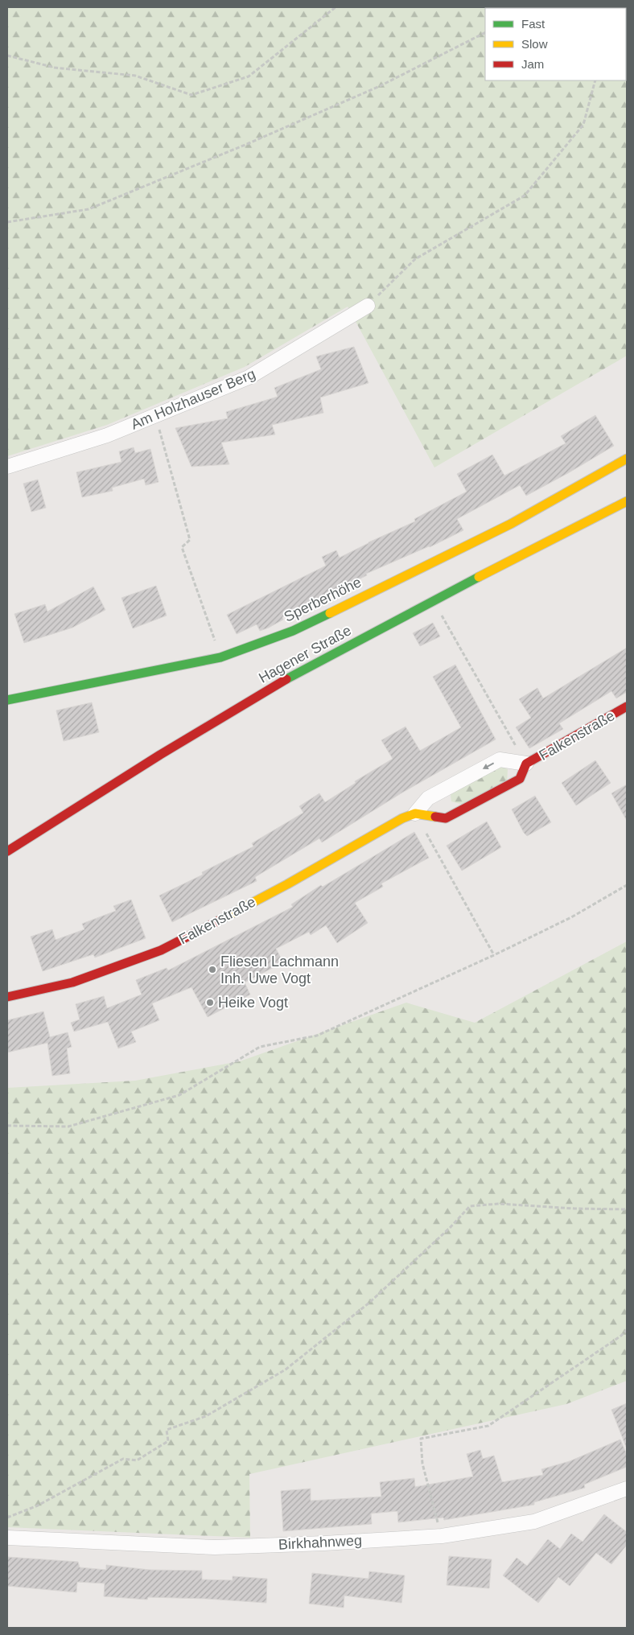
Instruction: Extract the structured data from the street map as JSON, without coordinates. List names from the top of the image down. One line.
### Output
{"streets":{"street":["Am Holzhauser Berg","Sperberhöhe","Hagener Straße","Falkenstraße","Birkhahnweg"]},"places":["Fliesen Lachmann Inh. Uwe Vogt","Heike Vogt"],"legend":["Fast","Slow","Jam"]}
